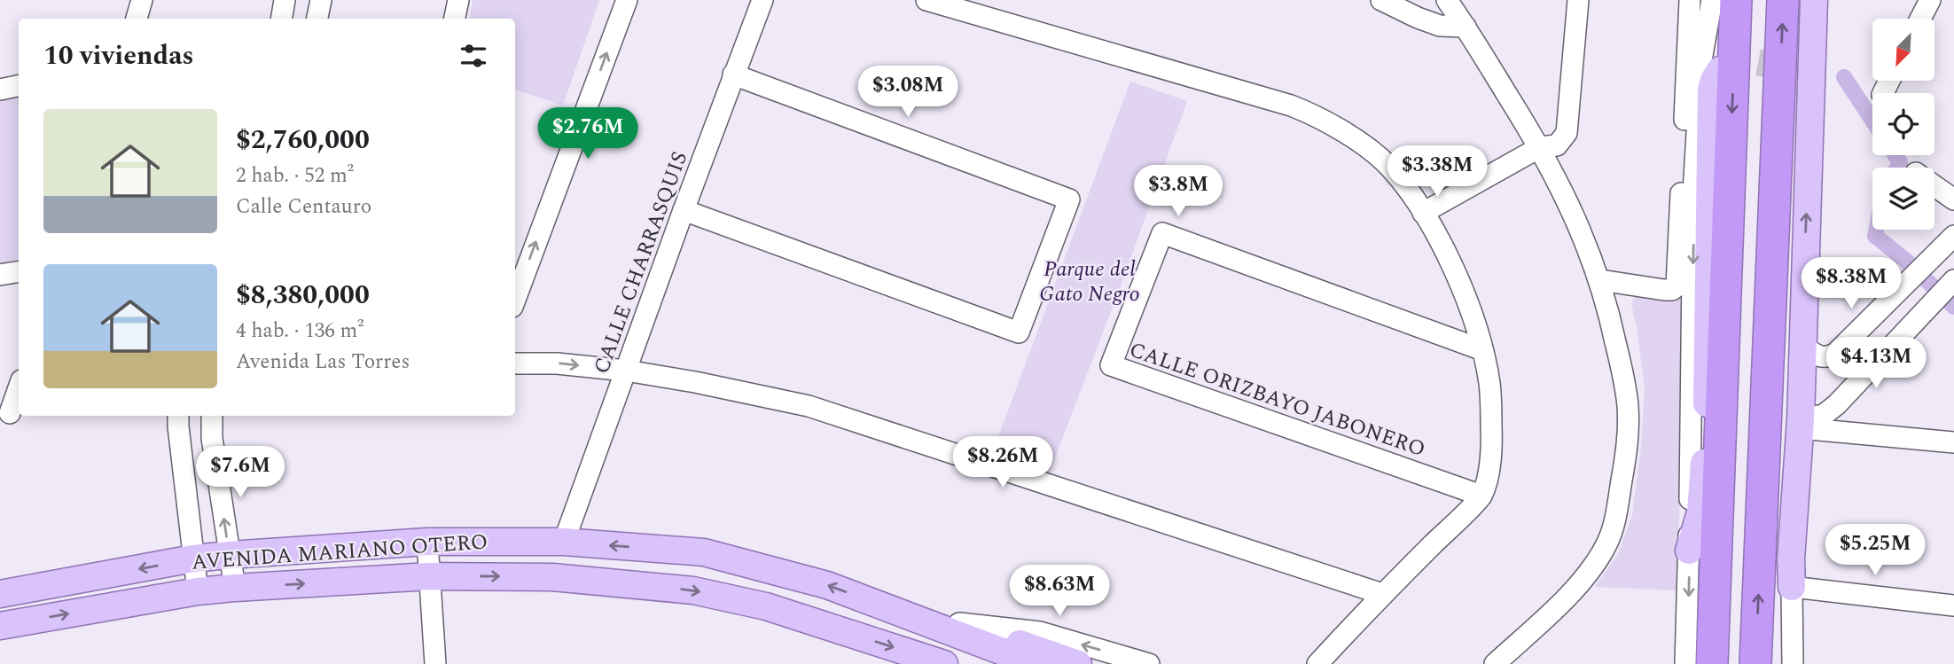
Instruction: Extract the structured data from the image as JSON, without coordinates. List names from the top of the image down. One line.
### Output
{"streets":{"main road":["AVENIDA MARIANO OTERO"],"street":["CALLE CHARRASQUIS","CALLE ORIZBAYO JABONERO"]},"crossings":[["CALLE CHARRASQUIS","AVENIDA MARIANO OTERO"]],"parks":["Parque del Gato Negro"],"north":"bottom left","page":{"heading":"10 viviendas","price":["$3.08M","$2.76M","$3.38M","$3.8M","$8.38M","$4.13M","$8.26M","$7.6M","$5.25M","$8.63M"],"list":[{"name":"$2,760,000","note":"2 hab. · 52 m² · Calle Centauro"},{"name":"$8,380,000","note":"4 hab. · 136 m² · Avenida Las Torres"}]}}
